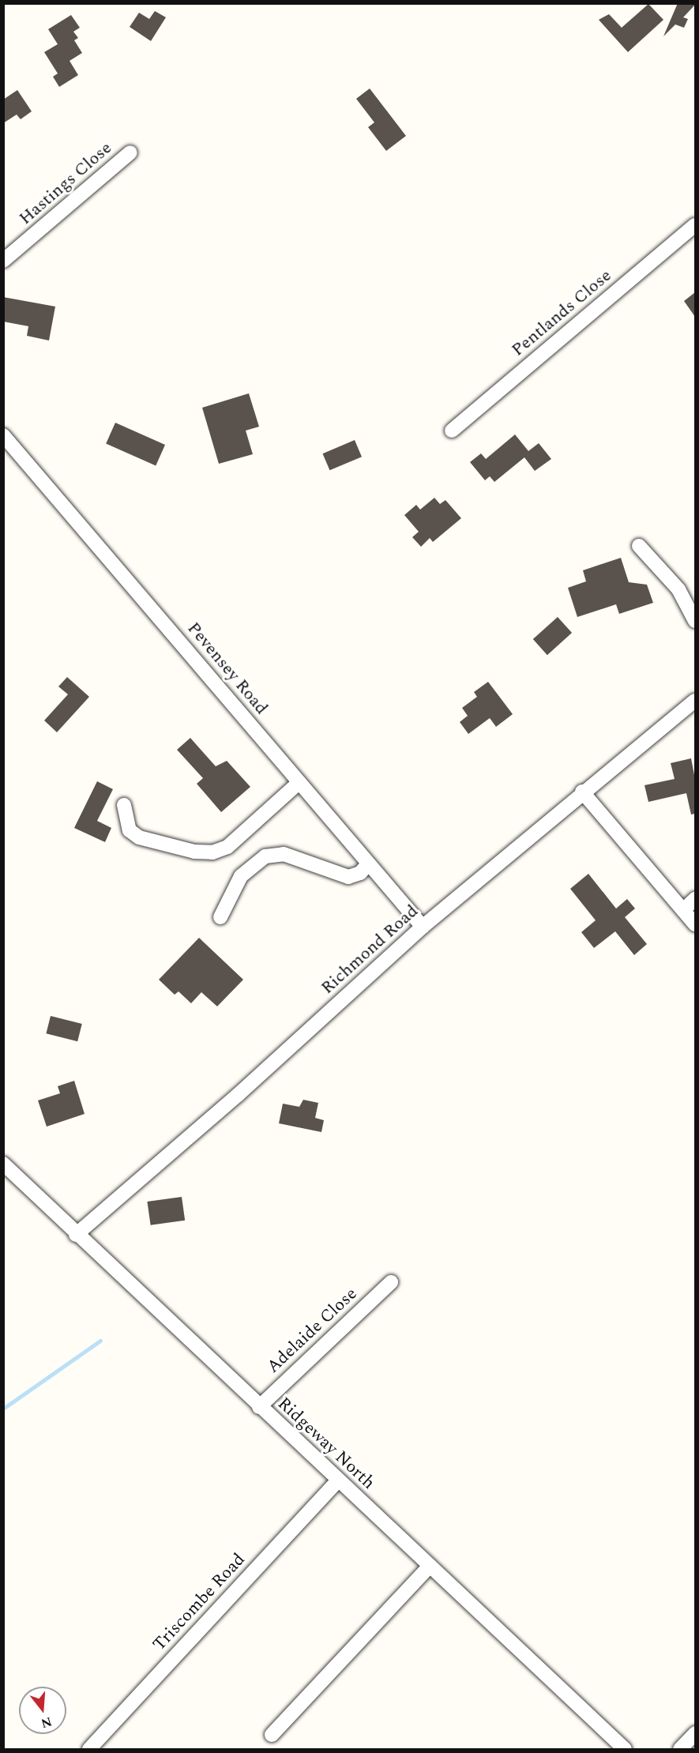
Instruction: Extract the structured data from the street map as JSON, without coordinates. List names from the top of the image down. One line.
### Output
{"streets":{"street":["Hastings Close","Pentlands Close","Pevensey Road","Richmond Road","Adelaide Close","Ridgeway North","Triscombe Road"]},"crossings":[["Pevensey Road","Richmond Road"],["Richmond Road","Ridgeway North"],["Adelaide Close","Ridgeway North"],["Ridgeway North","Triscombe Road"]],"north":"bottom"}
